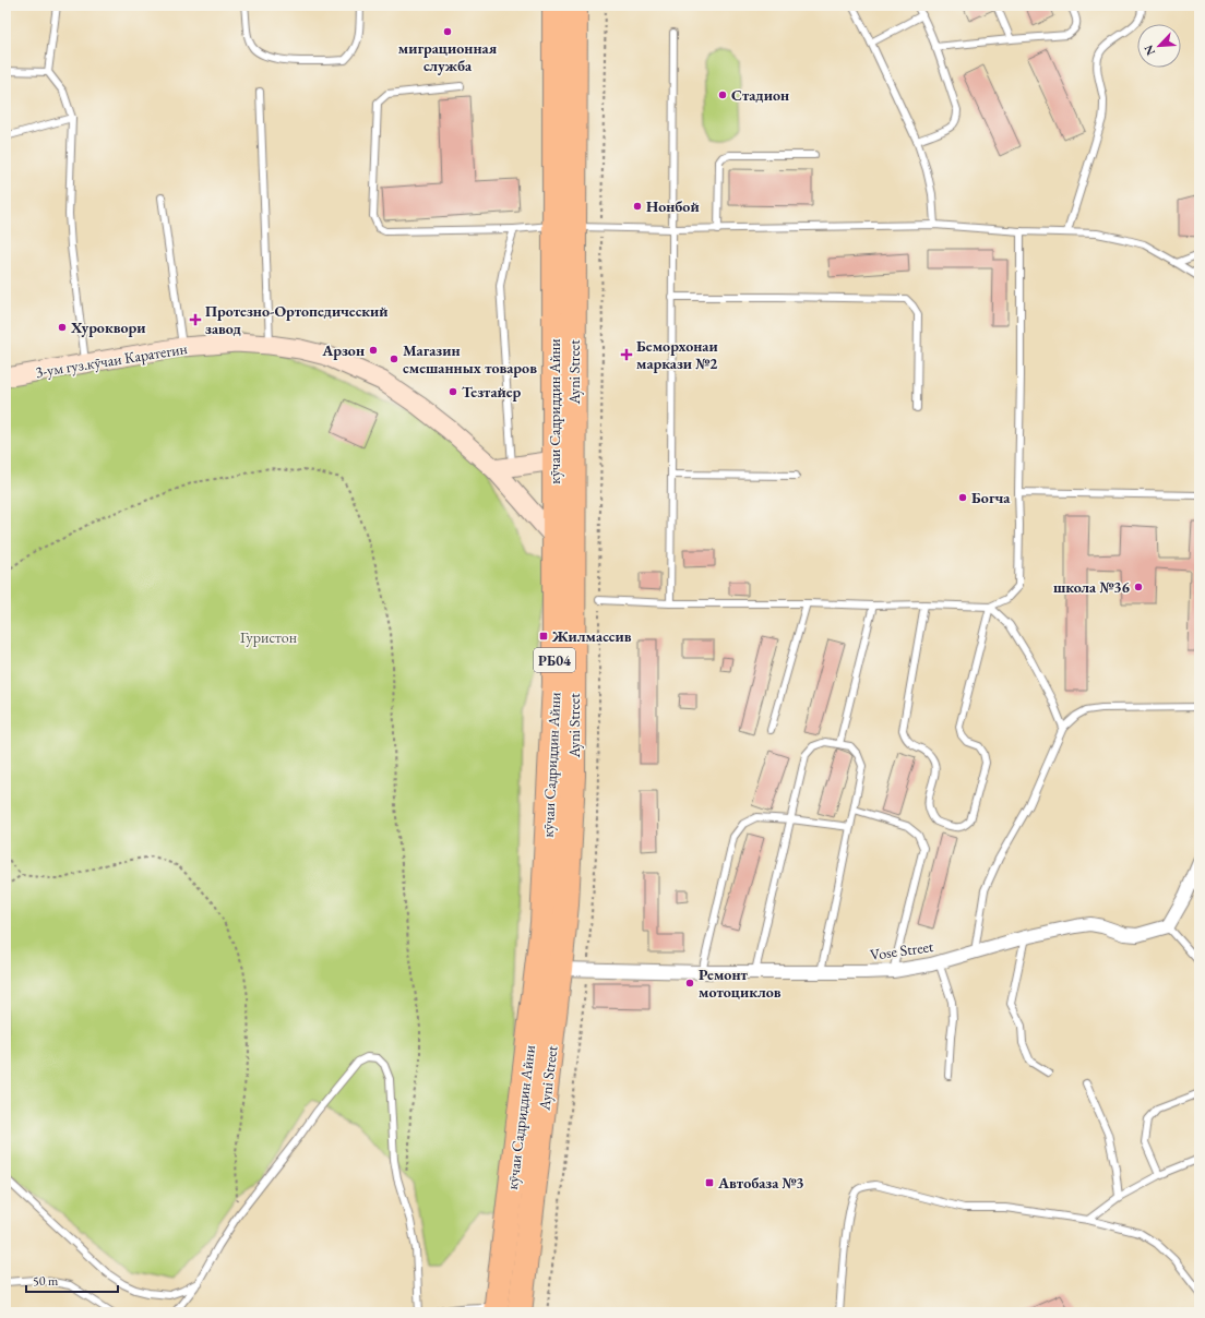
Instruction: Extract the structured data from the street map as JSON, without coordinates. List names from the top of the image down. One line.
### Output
{"streets":{"highway":["Ayni Street","кӯчаи Садриддин Айни","РБ04"],"street":["3-ум гуз.кӯчаи Каратегин","Vose Street"]},"crossings":[["3-ум гуз.кӯчаи Каратегин","кӯчаи Садриддин Айни"],["Ayni Street","кӯчаи Садриддин Айни"],["Ayni Street","Vose Street"]],"parks":["Гуристон"],"places":{"other":["миграционная служба","Стадион","Нонбой","Хуроквори","Арзон","Магазин смешанных товаров","Тезтайер","Богча","школа №36","Ремонт мотоциклов"],"health":["Протезно-Ортопедический завод","Беморхонаи маркази №2"],"transit":["Жилмассив","Автобаза №3"]},"scale_bar":"50 m","north":"bottom left"}
